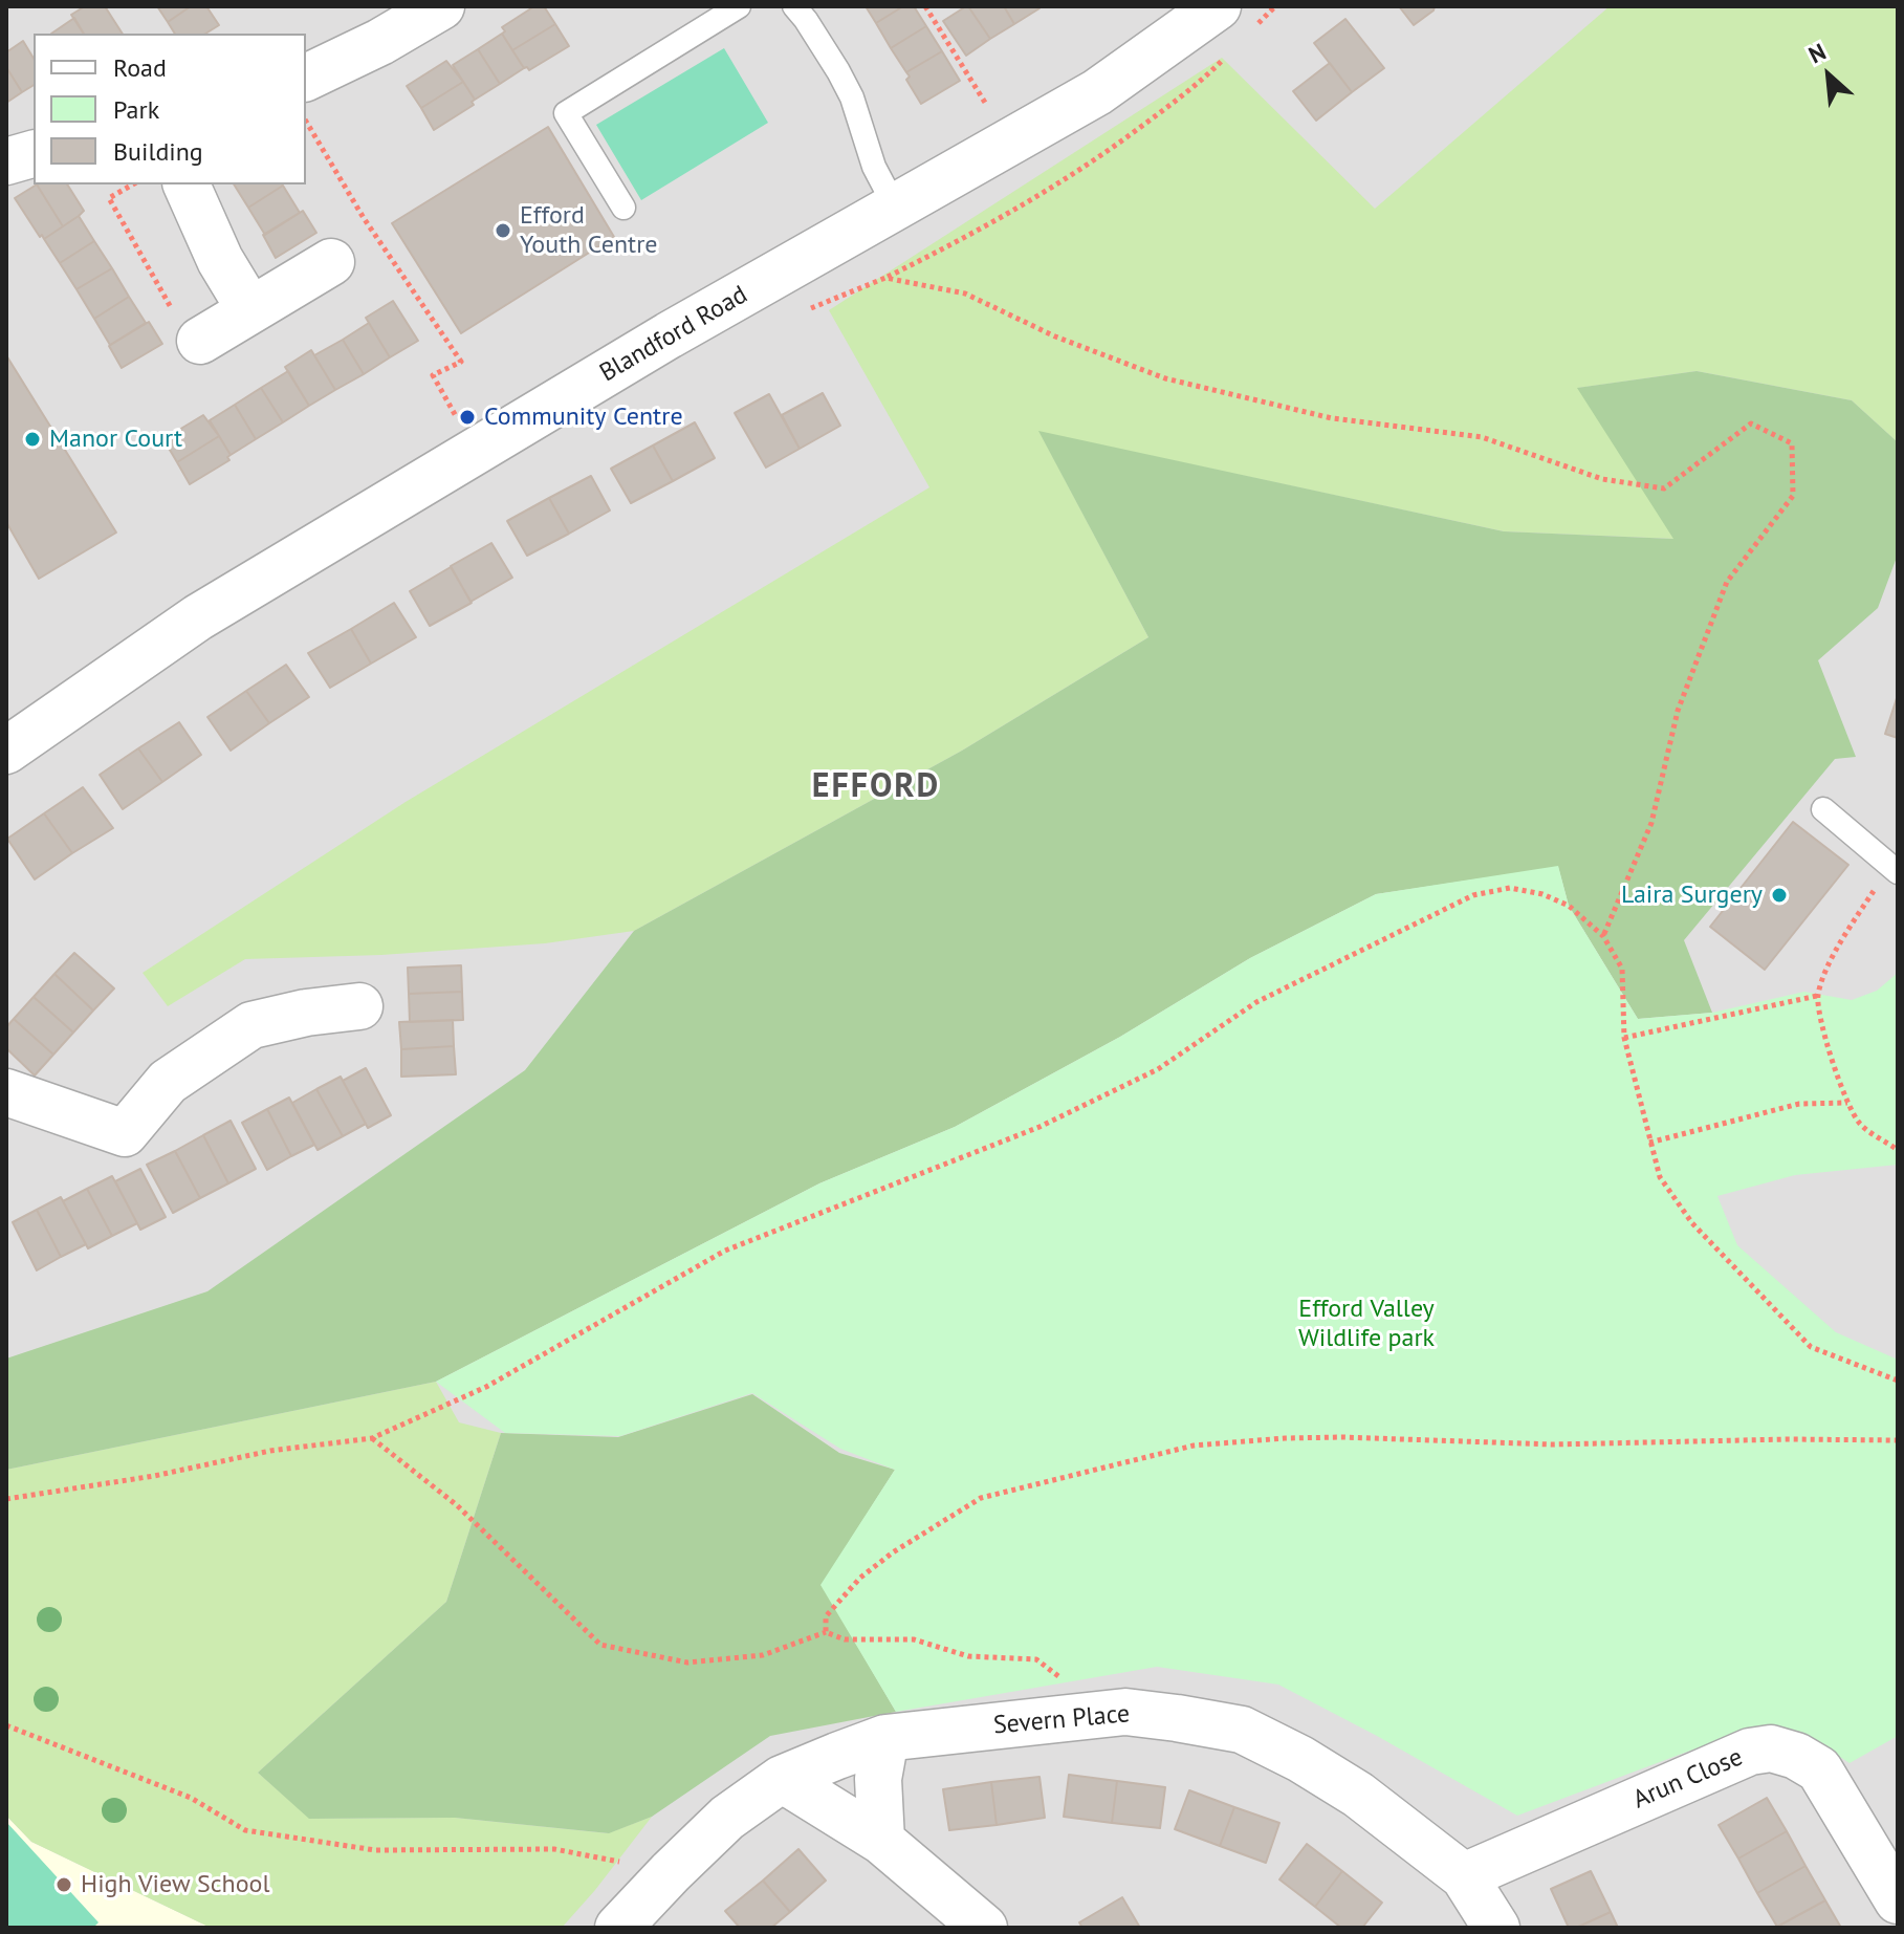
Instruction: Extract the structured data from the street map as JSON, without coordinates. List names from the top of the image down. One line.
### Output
{"streets":{"street":["Blandford Road","Severn Place","Arun Close"]},"crossings":[["Severn Place","Arun Close"]],"districts":["EFFORD"],"parks":["Efford Valley Wildlife park"],"places":["Efford Youth Centre","Community Centre","Manor Court","Laira Surgery","High View School"],"legend":["Road","Park","Building"],"north":"top left"}
